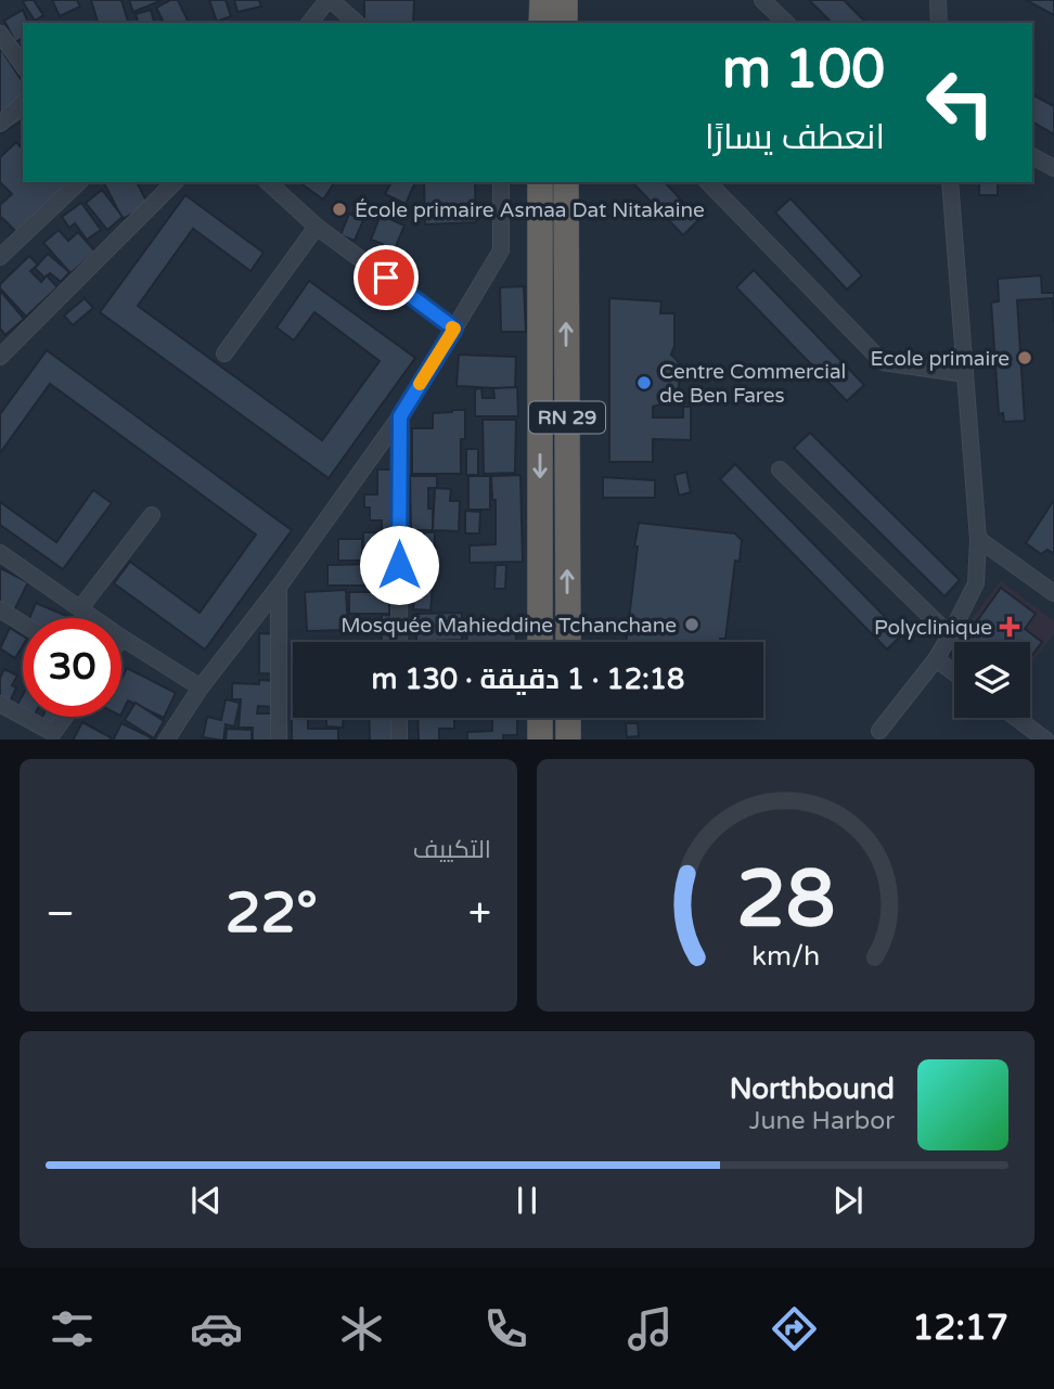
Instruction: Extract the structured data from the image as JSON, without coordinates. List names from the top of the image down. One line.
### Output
{"streets":{"highway":["RN 29"]},"places":{"other":["École primaire Asmaa Dat Nitakaine","Ecole primaire","Centre Commercial de Ben Fares","Mosquée Mahieddine Tchanchane"],"health":["Polyclinique"]},"page":{"turn":["100 m","انعطف يسارًا"],"limit":"30","trip":"12:18 · 1 دقيقة · 130 m","tile":"التكييف","heat":["−","22°","+"],"song":["Northbound","June Harbor"],"tabs":"12:17","gauge":["28","km/h"]}}
